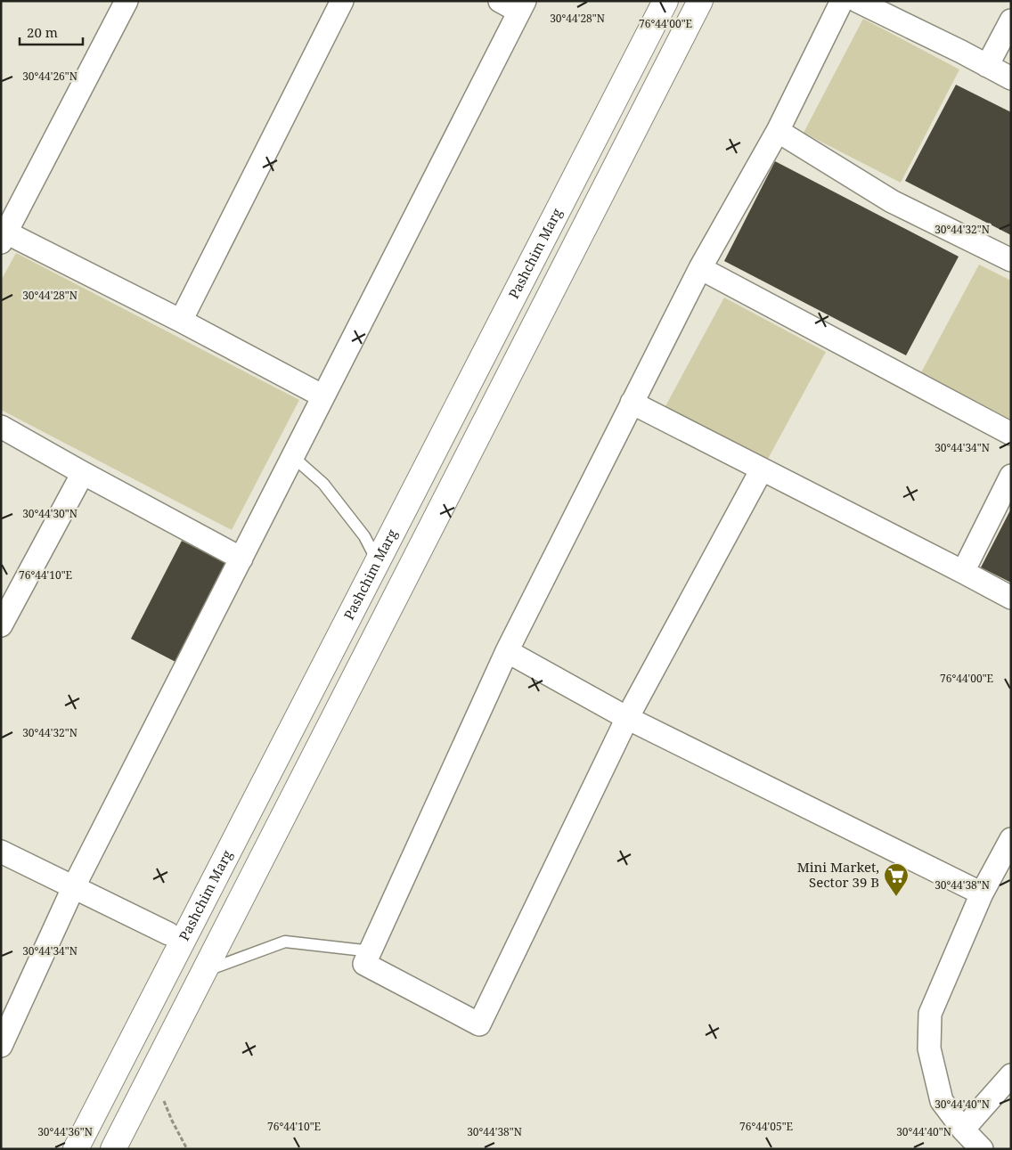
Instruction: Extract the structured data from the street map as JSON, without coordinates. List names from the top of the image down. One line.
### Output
{"streets":{"main road":["Pashchim Marg"]},"places":{"supermarket":["Mini Market, Sector 39 B"]},"scale_bar":"20 m","coordinates":["30°44'28\"N","76°44'00\"E","30°44'26\"N","30°44'32\"N","30°44'34\"N","30°44'30\"N","76°44'10\"E","30°44'38\"N","30°44'40\"N","76°44'05\"E","30°44'36\"N"]}
